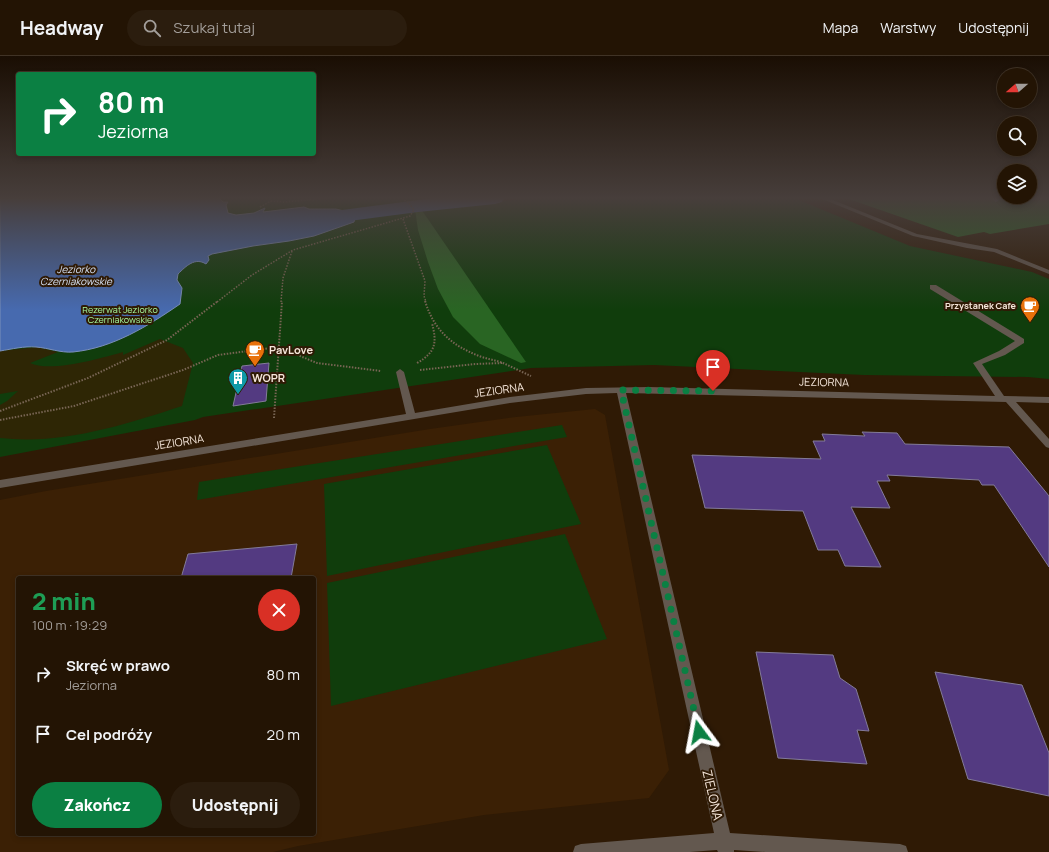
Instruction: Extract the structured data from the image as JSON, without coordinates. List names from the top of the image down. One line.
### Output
{"streets":{"street":["JEZIORNA","ZIELONA"]},"crossings":[["JEZIORNA","ZIELONA"]],"water":["Jeziorko Czerniakowskie"],"parks":["Rezerwat Jeziorko Czerniakowskie"],"places":{"cafe":["Przystanek Cafe","PavLove"],"building":["WOPR"]},"north":"left","page":{"header":"Headway","search":"Szukaj tutaj","nav":["Mapa","Warstwy","Udostępnij"],"turn":["80 m","Jeziorna"],"heading":["2 min","100 m · 19:29"],"list":[{"name":"Skręć w prawo","note":"Jeziorna","value":"80 m"},{"name":"Cel podróży","value":"20 m"}],"buttons":["Zakończ","Udostępnij"]}}
